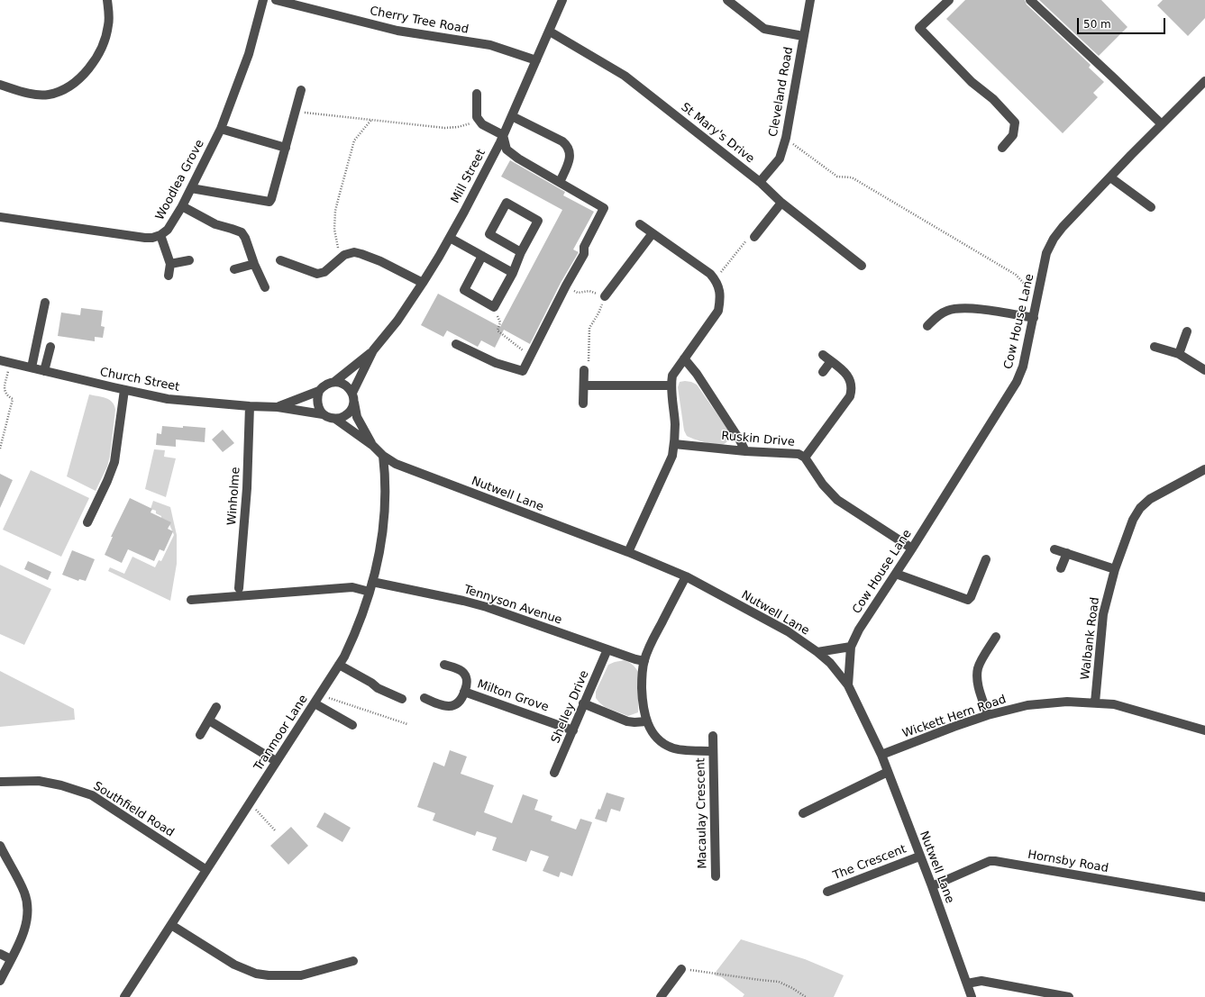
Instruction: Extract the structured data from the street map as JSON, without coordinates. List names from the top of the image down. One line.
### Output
{"streets":{"street":["Cherry Tree Road","Cleveland Road","St Mary's Drive","Mill Street","Woodlea Grove","Cow House Lane","Church Street","Ruskin Drive","Nutwell Lane","Winholme","Tennyson Avenue","Walbank Road","Milton Grove","Shelley Drive","Wickett Hern Road","Tranmoor Lane","Southfield Road","Macaulay Crescent","Hornsby Road","The Crescent"]},"crossings":[["Cherry Tree Road","Mill Street"],["Cleveland Road","St Mary's Drive"],["St Mary's Drive","Mill Street"],["Mill Street","Church Street"],["Mill Street","Nutwell Lane"],["Cow House Lane","Ruskin Drive"],["Cow House Lane","Nutwell Lane"],["Church Street","Nutwell Lane"],["Church Street","Winholme"],["Nutwell Lane","Wickett Hern Road"],["Nutwell Lane","Tranmoor Lane"],["Nutwell Lane","Macaulay Crescent"],["Nutwell Lane","Hornsby Road"],["Nutwell Lane","The Crescent"],["Tennyson Avenue","Shelley Drive"],["Tennyson Avenue","Tranmoor Lane"],["Tennyson Avenue","Macaulay Crescent"],["Walbank Road","Wickett Hern Road"],["Milton Grove","Shelley Drive"],["Tranmoor Lane","Southfield Road"]],"scale_bar":"50 m"}
